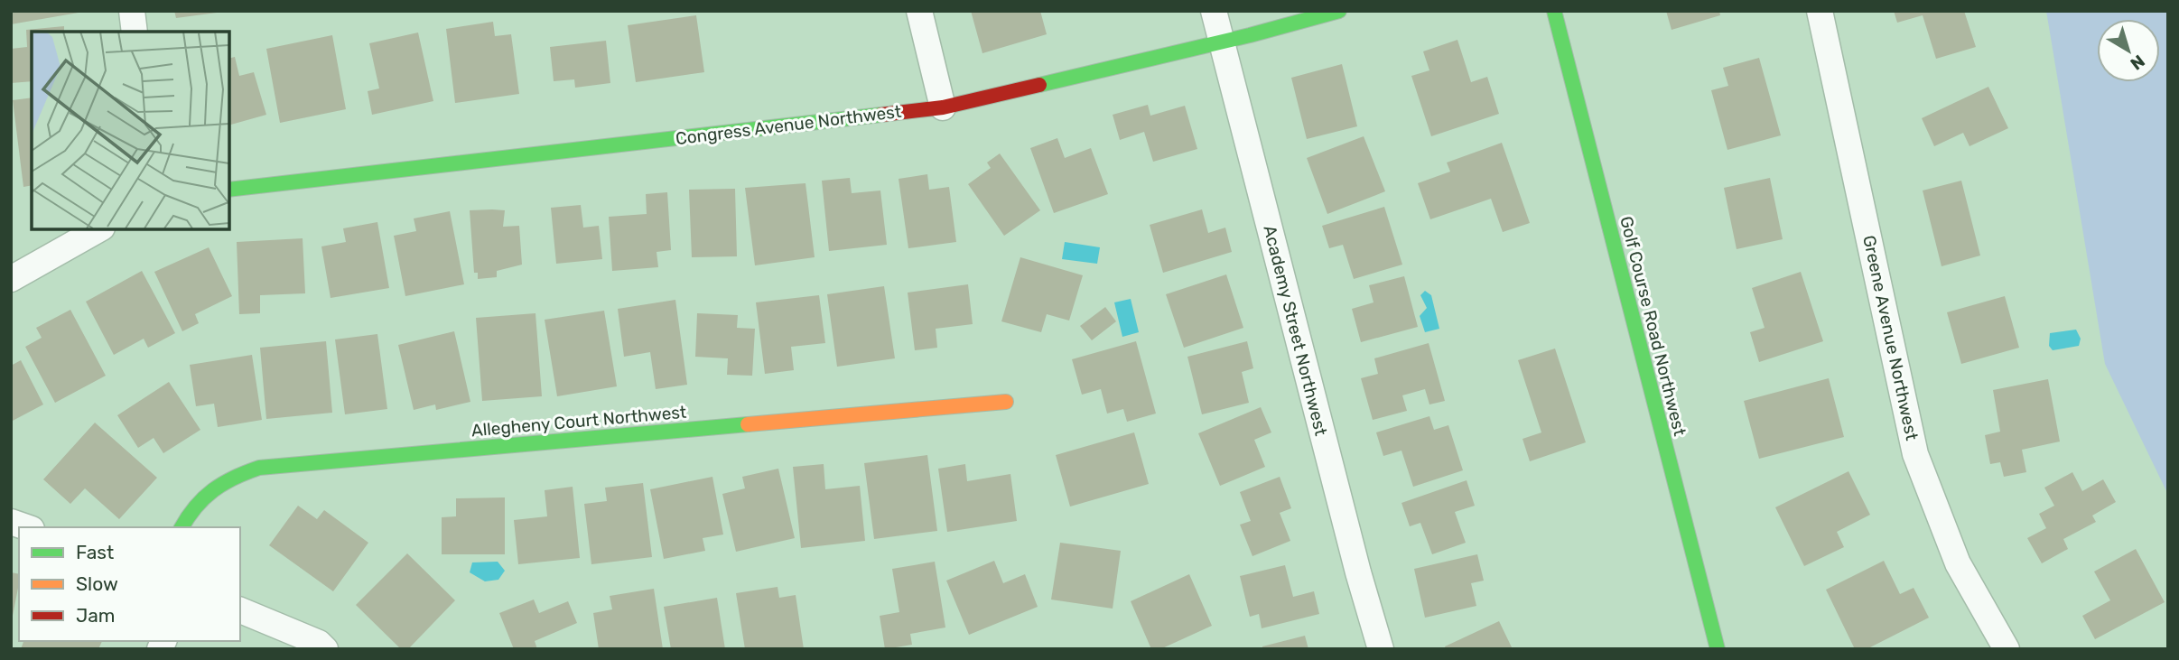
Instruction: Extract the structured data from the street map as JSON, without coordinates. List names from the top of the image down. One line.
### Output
{"streets":{"street":["Congress Avenue Northwest","Golf Course Road Northwest","Academy Street Northwest","Greene Avenue Northwest","Allegheny Court Northwest"]},"crossings":[["Congress Avenue Northwest","Academy Street Northwest"]],"legend":["Fast","Slow","Jam"],"north":"bottom right"}
